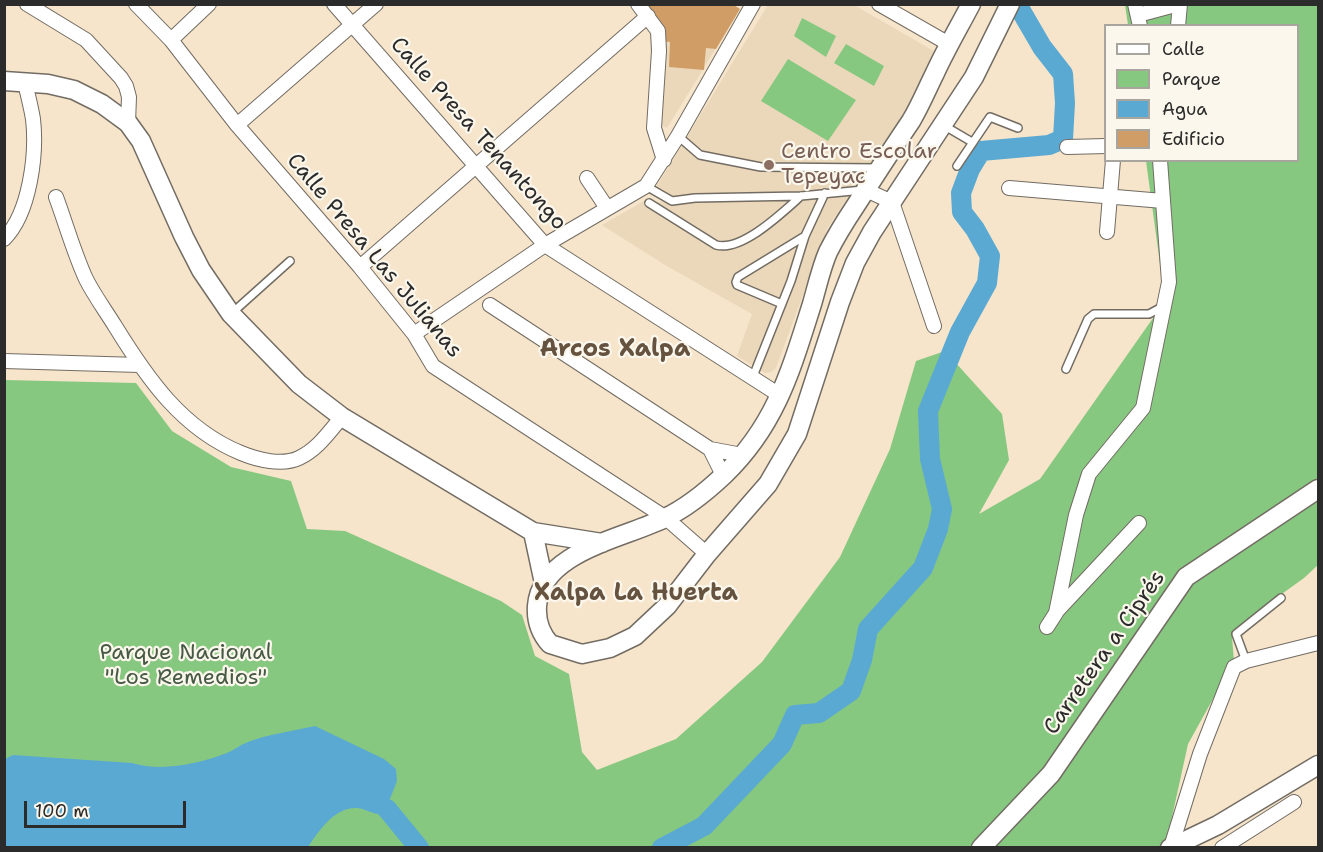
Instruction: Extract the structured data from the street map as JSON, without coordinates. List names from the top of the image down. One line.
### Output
{"streets":{"main road":["Carretera a Ciprés"],"street":["Calle Presa Tenantongo","Calle Presa Las Julianas"]},"districts":["Arcos Xalpa","Xalpa La Huerta"],"parks":["Parque Nacional \"Los Remedios\""],"places":["Centro Escolar Tepeyac"],"legend":["Calle","Parque","Agua","Edificio"],"scale_bar":"100 m"}
